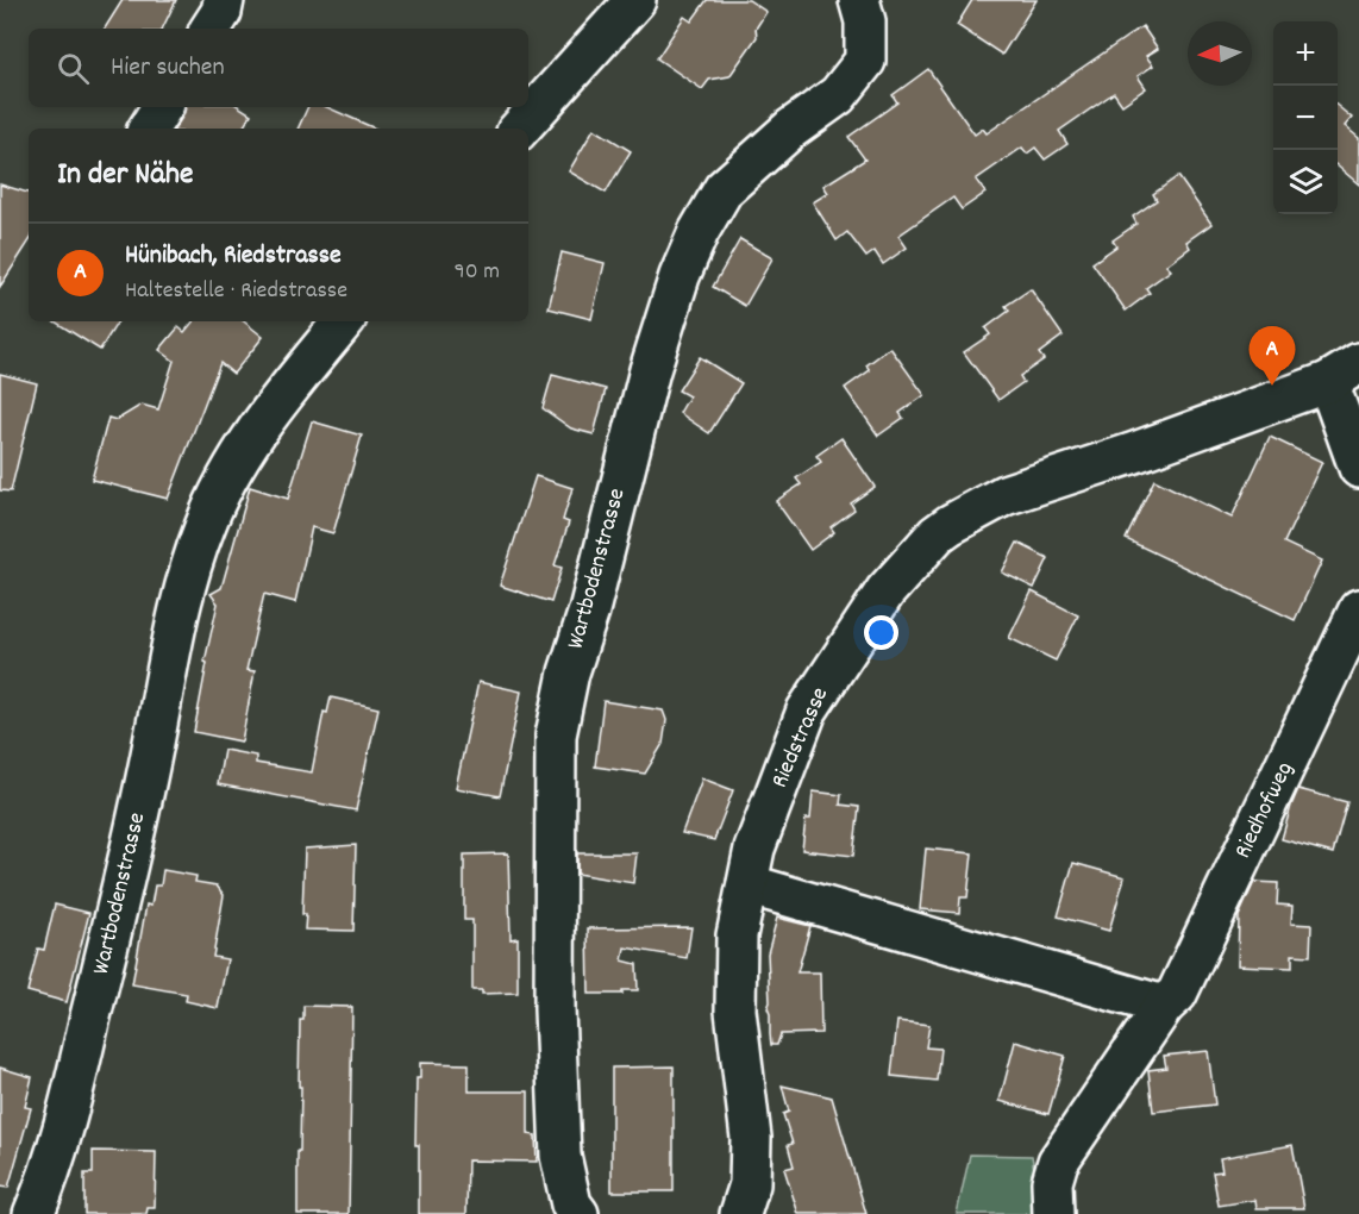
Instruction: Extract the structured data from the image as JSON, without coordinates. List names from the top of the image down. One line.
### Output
{"streets":{"street":["Wartbodenstrasse","Riedstrasse","Riedhofweg"]},"north":"left","page":{"map_buttons":["+","−"],"search":"Hier suchen","heading":"In der Nähe","list":[{"mark":"A","name":"Hünibach, Riedstrasse","note":"Haltestelle · Riedstrasse","value":"90 m"}],"pins":"A"}}
